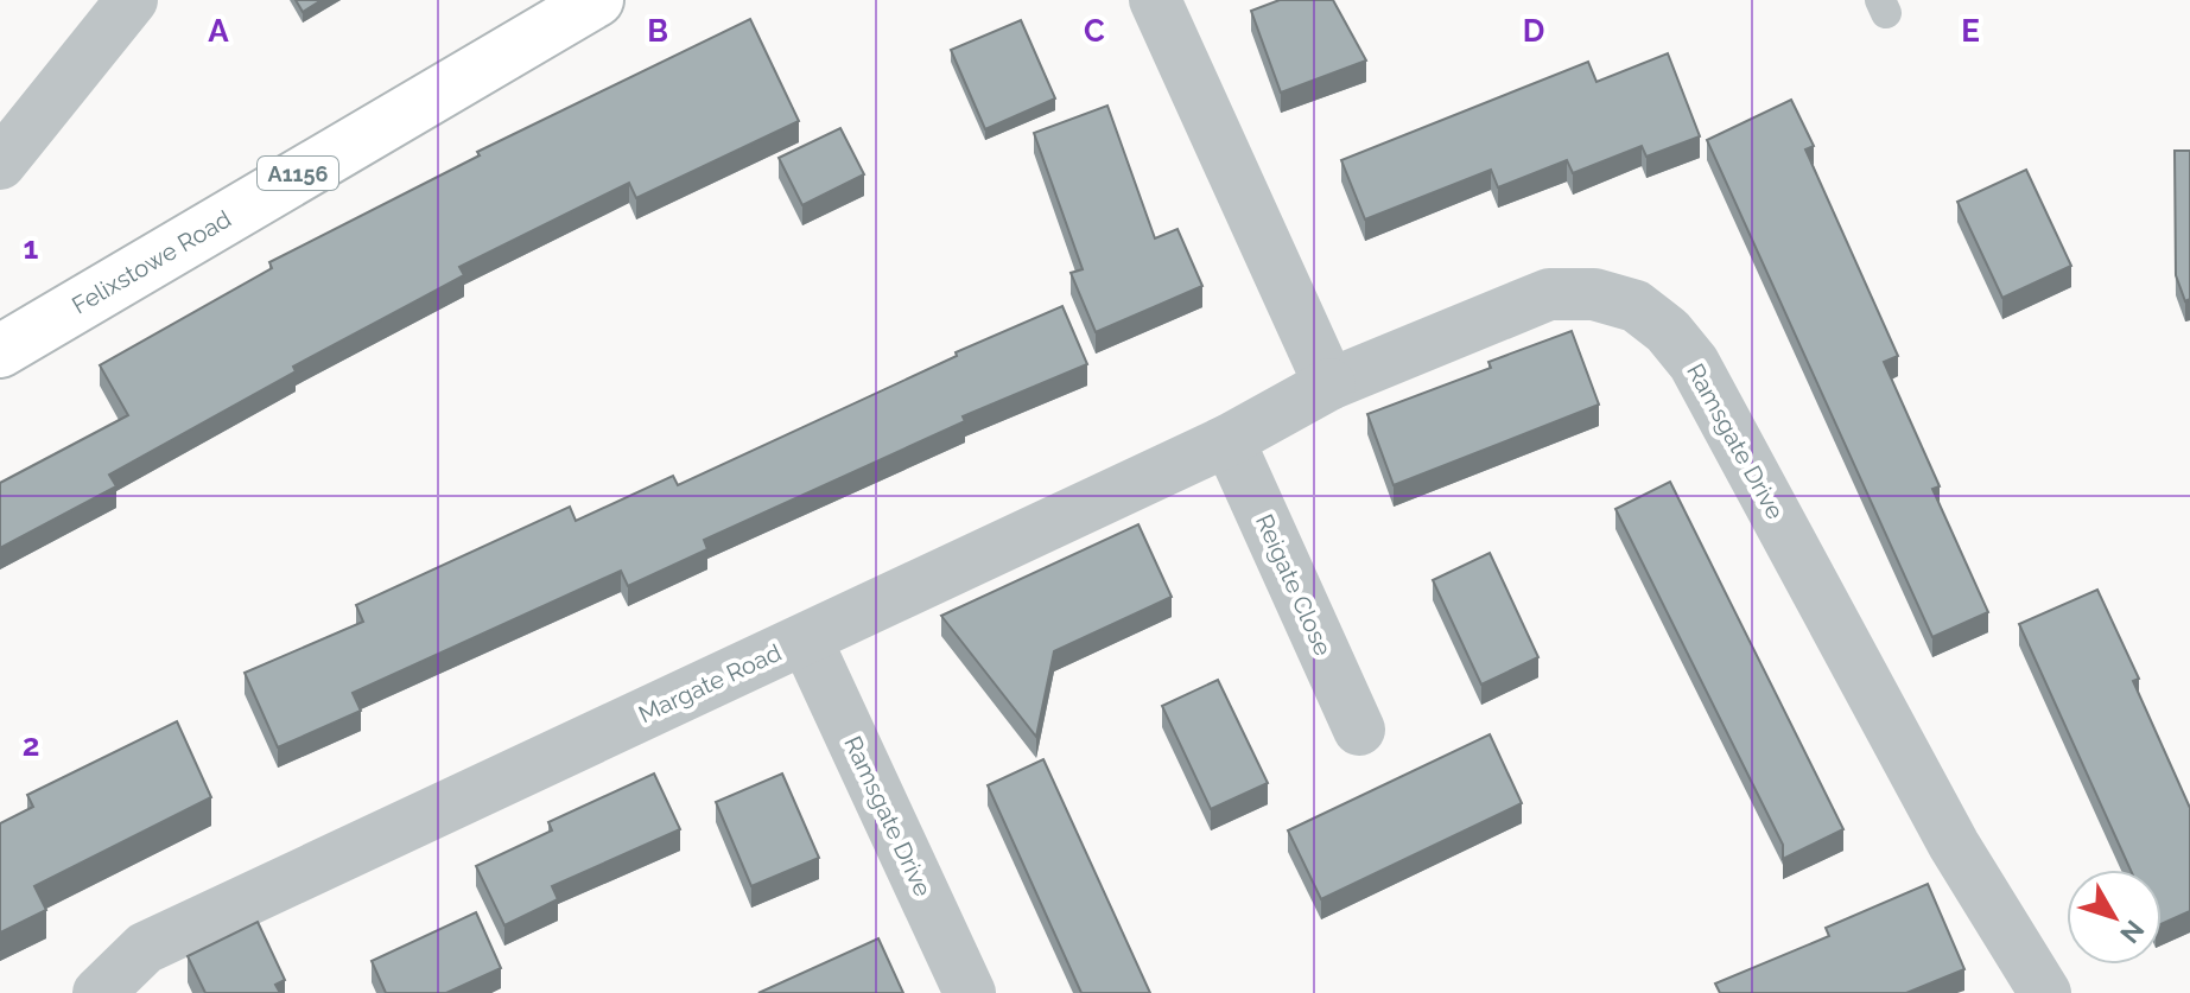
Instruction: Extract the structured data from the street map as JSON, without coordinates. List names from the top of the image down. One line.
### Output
{"streets":{"main road":["A1156","Felixstowe Road"],"street":["Ramsgate Drive","Reigate Close","Margate Road"]},"crossings":[["Ramsgate Drive","Margate Road"],["Reigate Close","Margate Road"]],"north":"bottom right","grid":{"columns":["A","B","C","D","E"],"rows":["1","2"]}}
